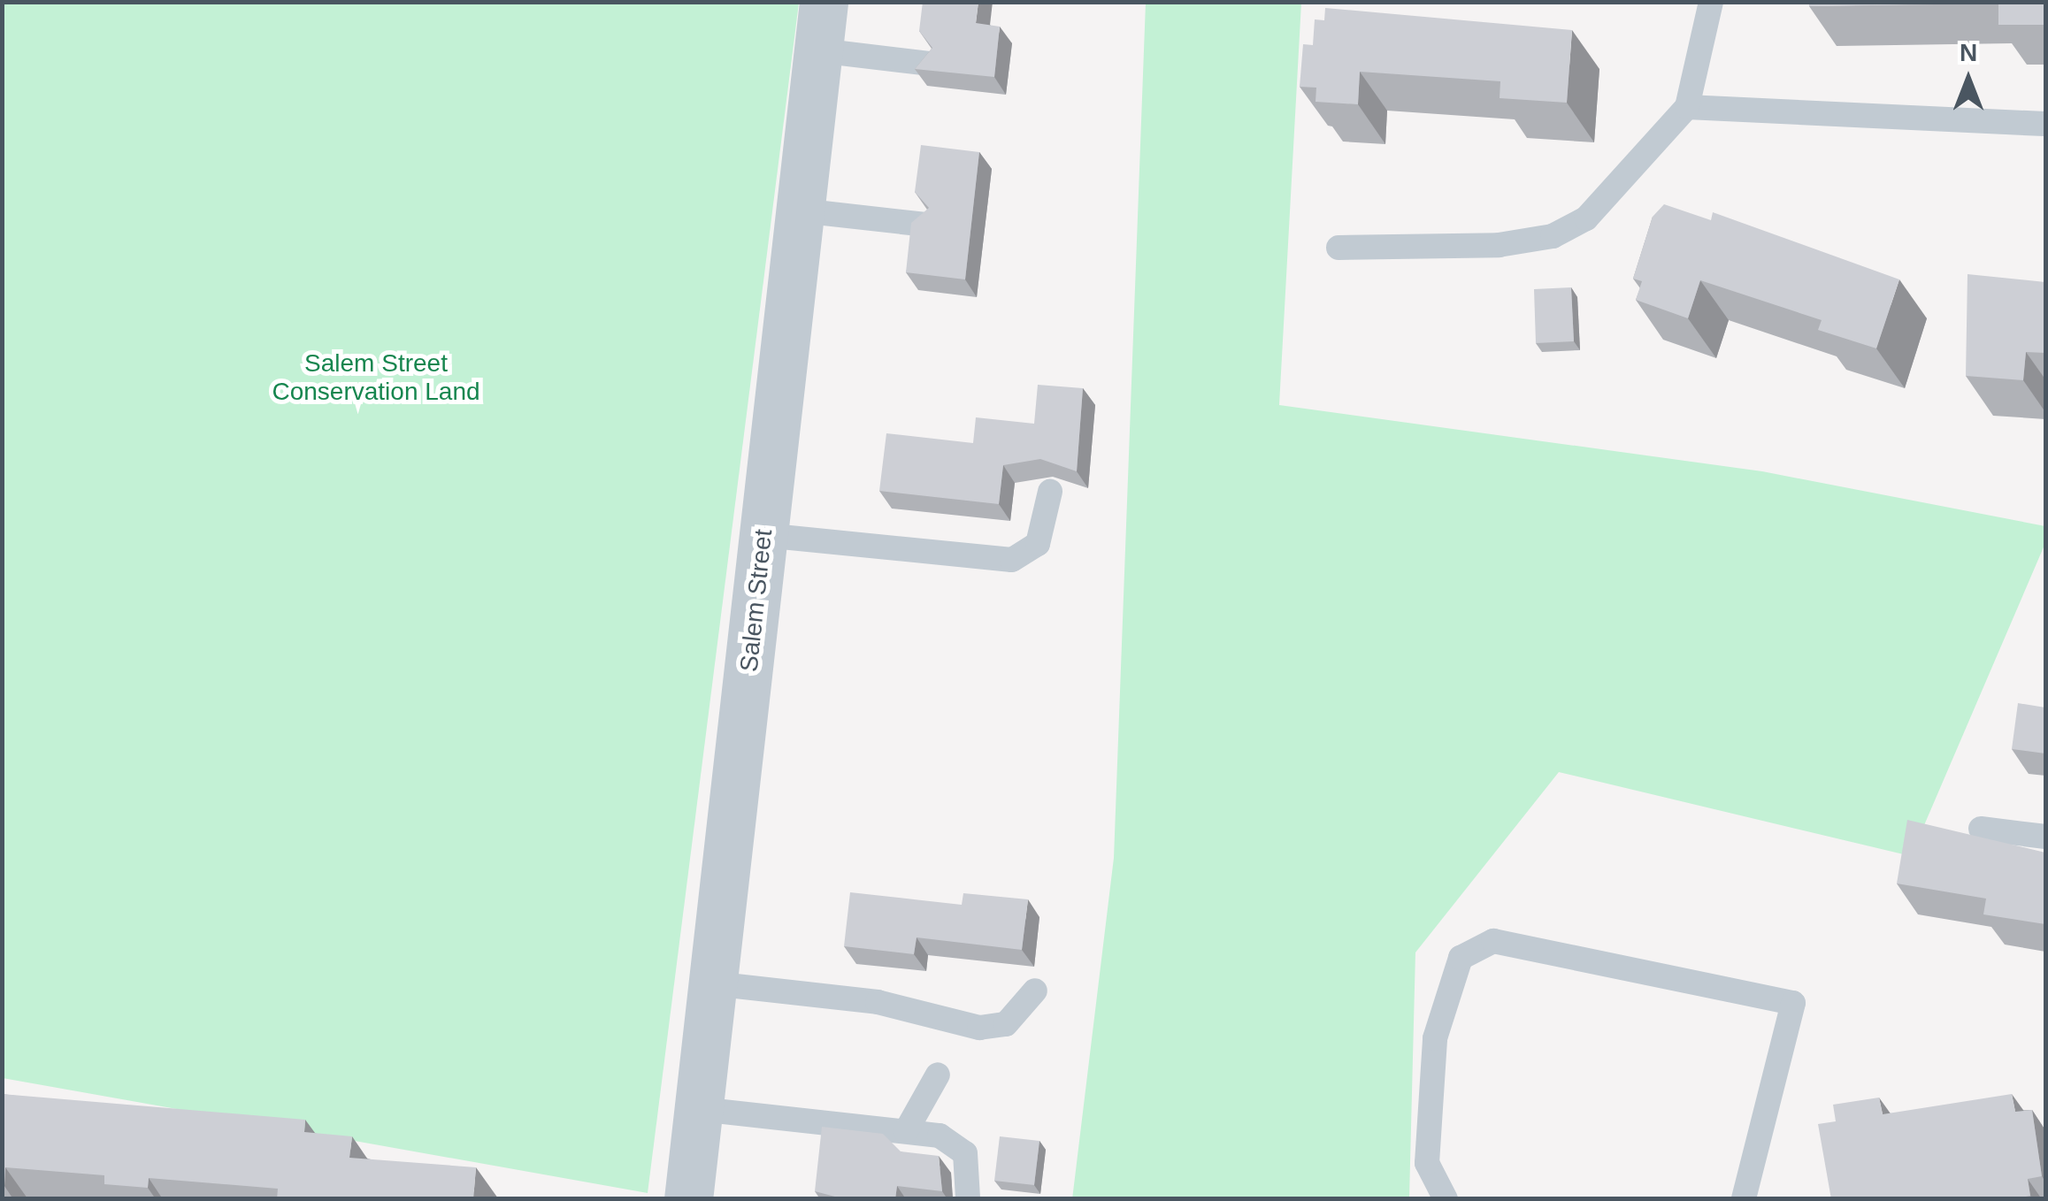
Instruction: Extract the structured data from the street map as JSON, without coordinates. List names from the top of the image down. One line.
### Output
{"streets":{"street":["Salem Street"]},"parks":["Salem Street Conservation Land"],"north":"top"}
